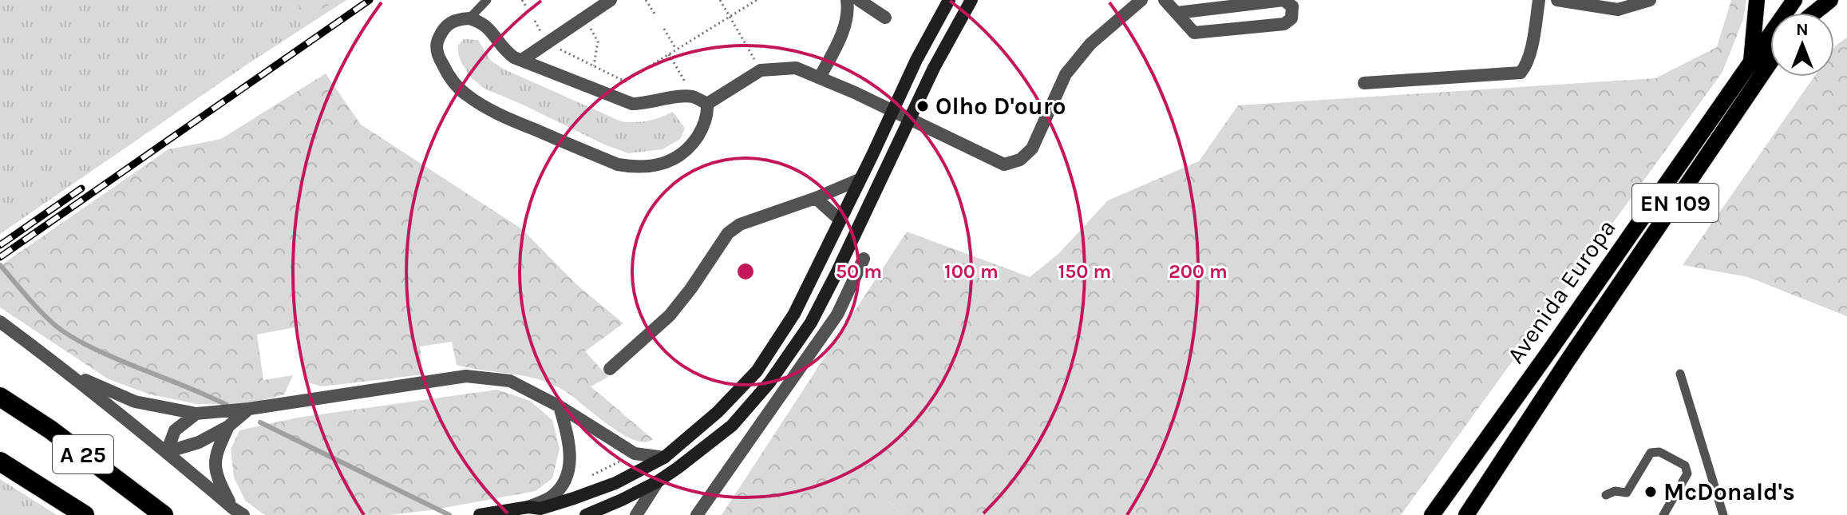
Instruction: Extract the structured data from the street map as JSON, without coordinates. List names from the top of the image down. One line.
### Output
{"streets":{"highway":["A 25"],"main road":["EN 109","Avenida Europa"]},"places":["Olho D'ouro","McDonald's"],"north":"top","rings":["50 m","100 m","150 m","200 m"]}
